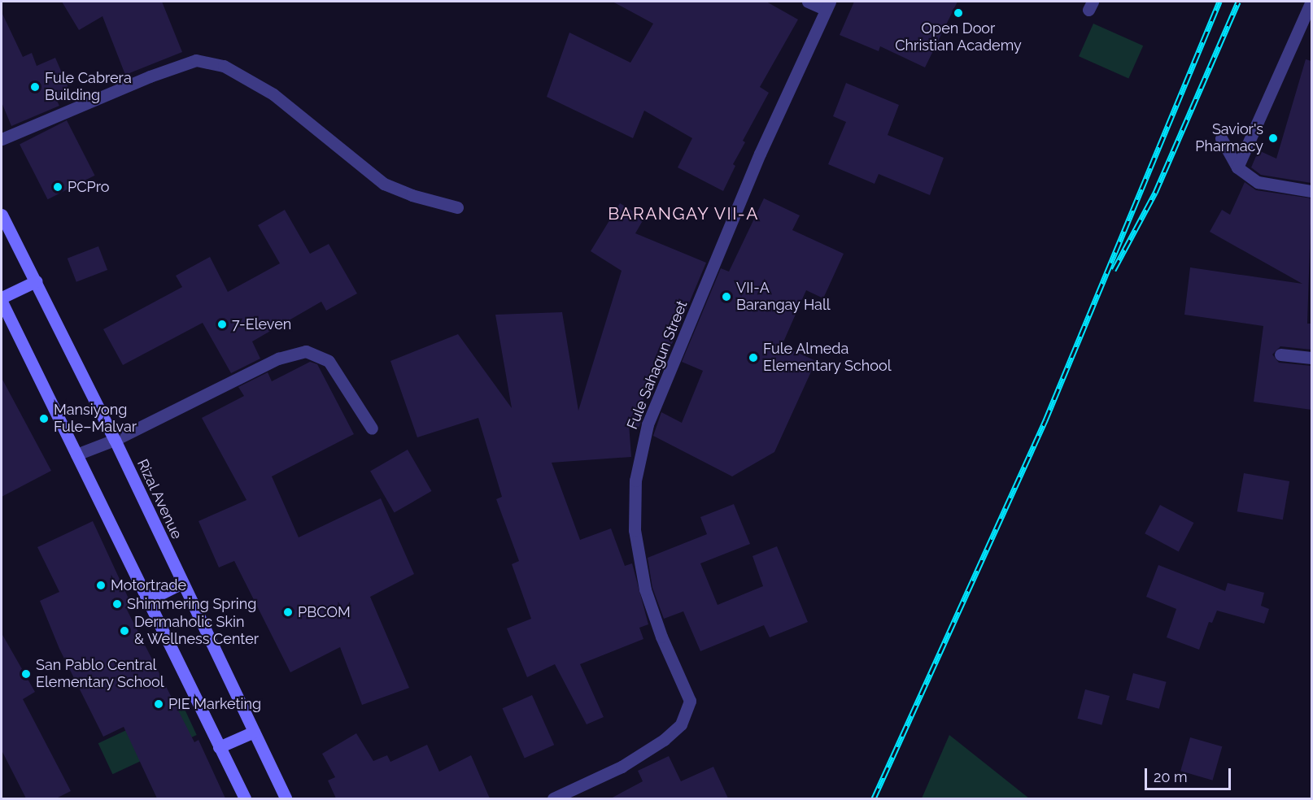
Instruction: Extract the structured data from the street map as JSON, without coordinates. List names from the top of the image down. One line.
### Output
{"streets":{"main road":["Rizal Avenue"],"street":["Fule Sahagun Street"]},"districts":["BARANGAY VII-A"],"places":["Open Door Christian Academy","Fule Cabrera Building","Savior's Pharmacy","PCPro","VII-A Barangay Hall","7-Eleven","Fule Almeda Elementary School","Mansiyong Fule–Malvar","Motortrade","Shimmering Spring","PBCOM","Dermaholic Skin & Wellness Center","San Pablo Central Elementary School","PIE Marketing"],"scale_bar":"20 m"}
